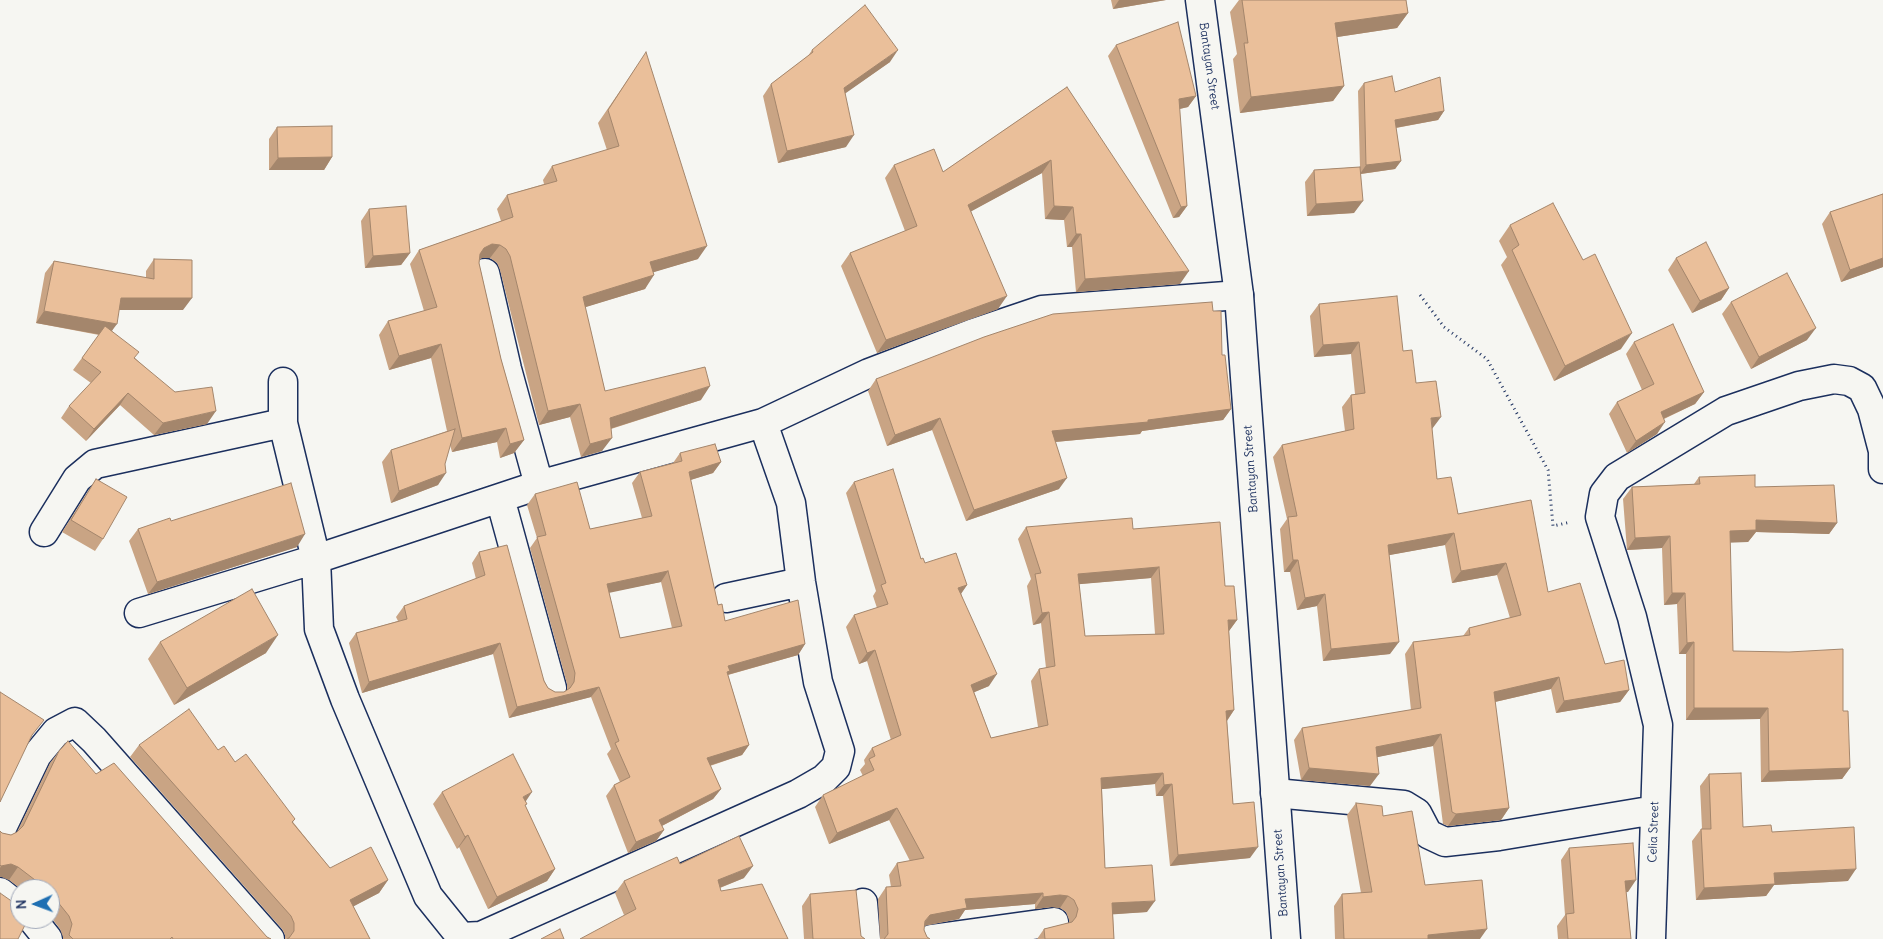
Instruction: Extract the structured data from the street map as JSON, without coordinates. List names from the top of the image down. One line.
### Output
{"streets":{"street":["Bantayan Street","Celia Street"]},"north":"left"}
